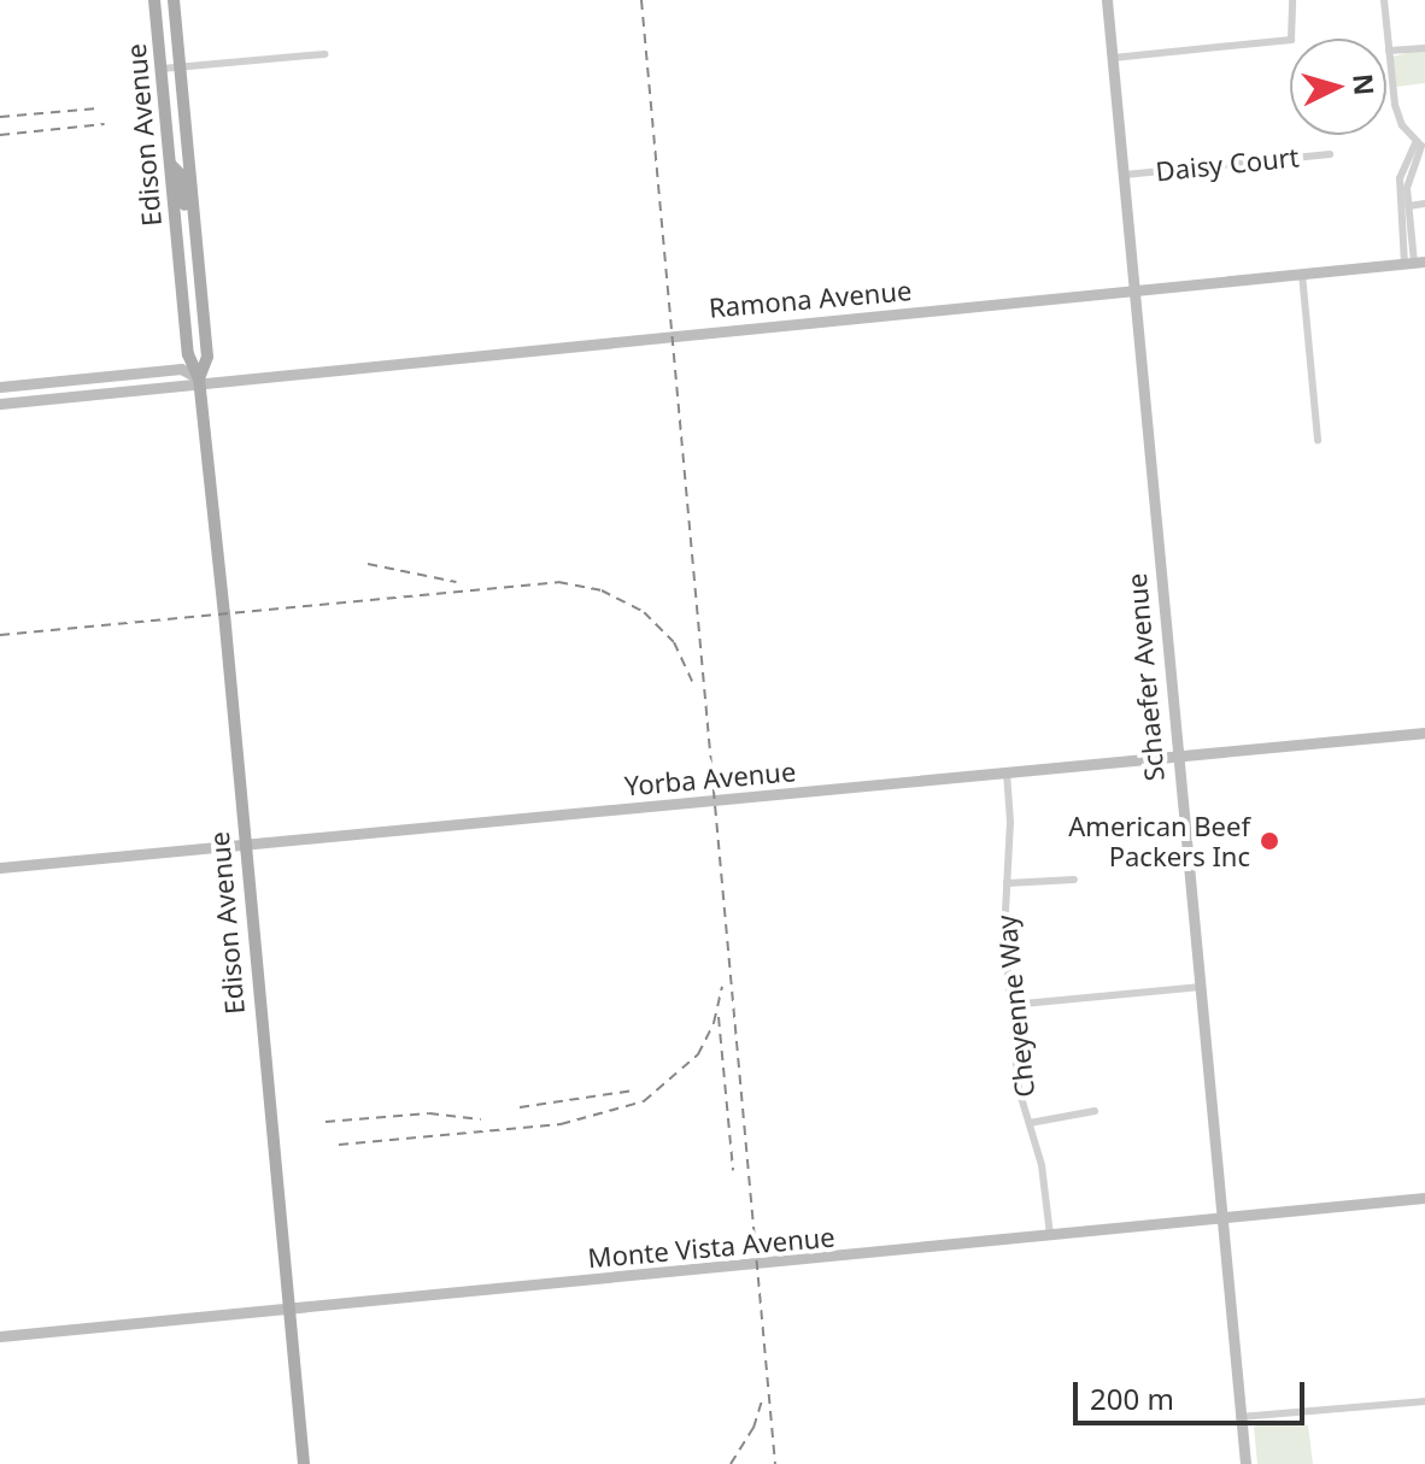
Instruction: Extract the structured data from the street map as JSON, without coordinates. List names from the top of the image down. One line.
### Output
{"streets":{"main road":["Edison Avenue"],"street":["Daisy Court","Ramona Avenue","Schaefer Avenue","Yorba Avenue","Cheyenne Way","Monte Vista Avenue"]},"crossings":[["Edison Avenue","Ramona Avenue"],["Edison Avenue","Yorba Avenue"],["Edison Avenue","Monte Vista Avenue"],["Daisy Court","Schaefer Avenue"],["Ramona Avenue","Schaefer Avenue"],["Schaefer Avenue","Yorba Avenue"],["Schaefer Avenue","Monte Vista Avenue"],["Yorba Avenue","Cheyenne Way"],["Cheyenne Way","Monte Vista Avenue"]],"places":["American Beef Packers Inc"],"scale_bar":"200 m","north":"right"}
